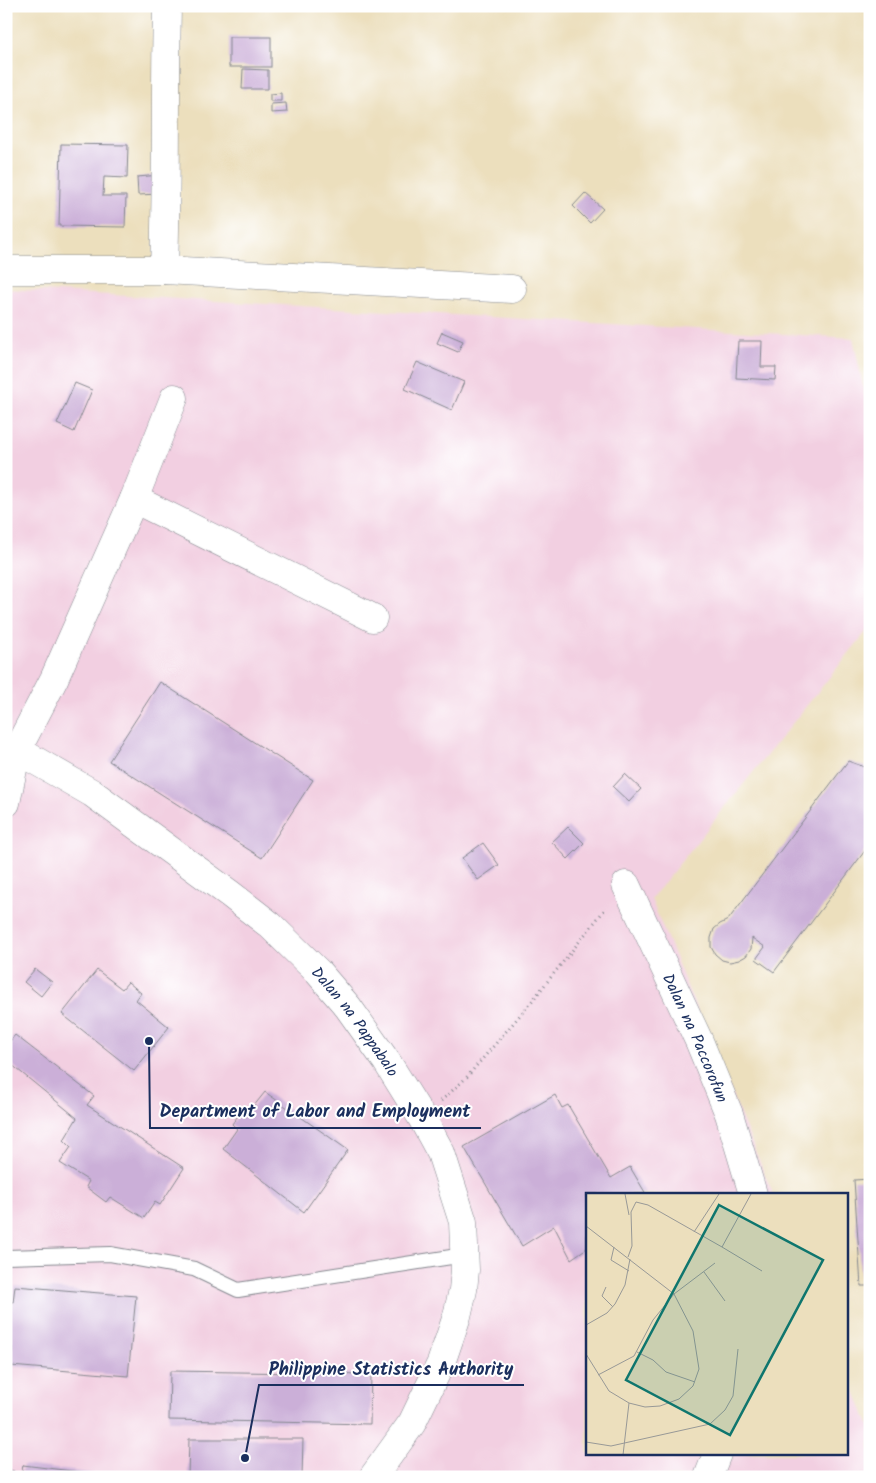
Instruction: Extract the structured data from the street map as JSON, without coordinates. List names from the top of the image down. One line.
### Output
{"streets":{"street":["Dalan na Pappabalo","Dalan na Paccorofun"]},"places":["Department of Labor and Employment","Philippine Statistics Authority"]}
